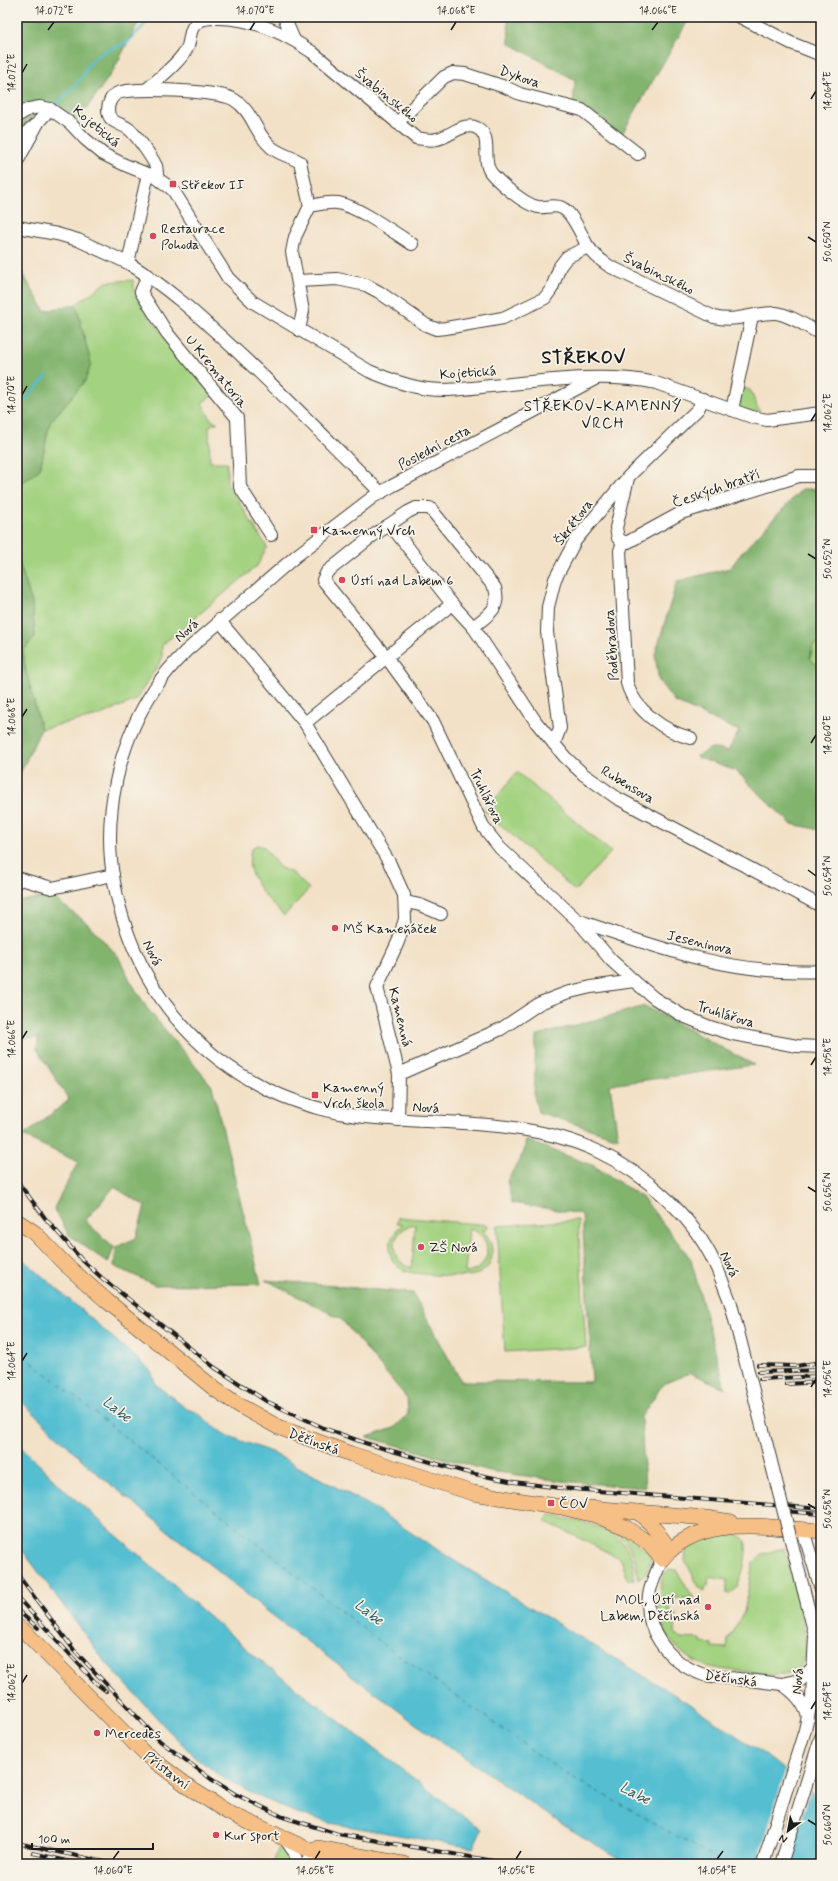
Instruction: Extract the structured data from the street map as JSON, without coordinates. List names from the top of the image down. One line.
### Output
{"streets":{"main road":["Děčínská","Přístavní"],"street":["Dykova","Švabinského","Kojetická","U Krematoria","Poslední cesta","Českých bratří","Škrétova","Nová","Poděbradova","Rubensova","Truhlářova","Jeseninova","Kamenná"]},"crossings":[["Dykova","Švabinského"],["Kojetická","Poslední cesta"],["Kojetická","Škrétova"],["Poslední cesta","Nová"],["Českých bratří","Poděbradova"],["Škrétova","Rubensova"],["Nová","Kamenná"],["Nová","Děčínská"],["Rubensova","Truhlářova"],["Truhlářova","Jeseninova"]],"districts":["STŘEKOV","STŘEKOV-KAMENNÝ VRCH"],"water":["Labe"],"places":{"transit":["Střekov II","Kamenný Vrch","Kamenný Vrch škola","ČOV"],"other":["Restaurace Pohoda","Ústí nad Labem 6","MŠ Kameňáček","ZŠ Nová","MOL, Ústí nad Labem, Děčínská","Mercedes","Kur sport"]},"scale_bar":"100 m","north":"bottom left","coordinates":["14.072°E","14.070°E","14.068°E","14.066°E","14.064°E","50.650°N","14.062°E","50.652°N","14.060°E","50.654°N","14.058°E","50.656°N","14.056°E","50.658°N","14.054°E","50.660°N"]}
